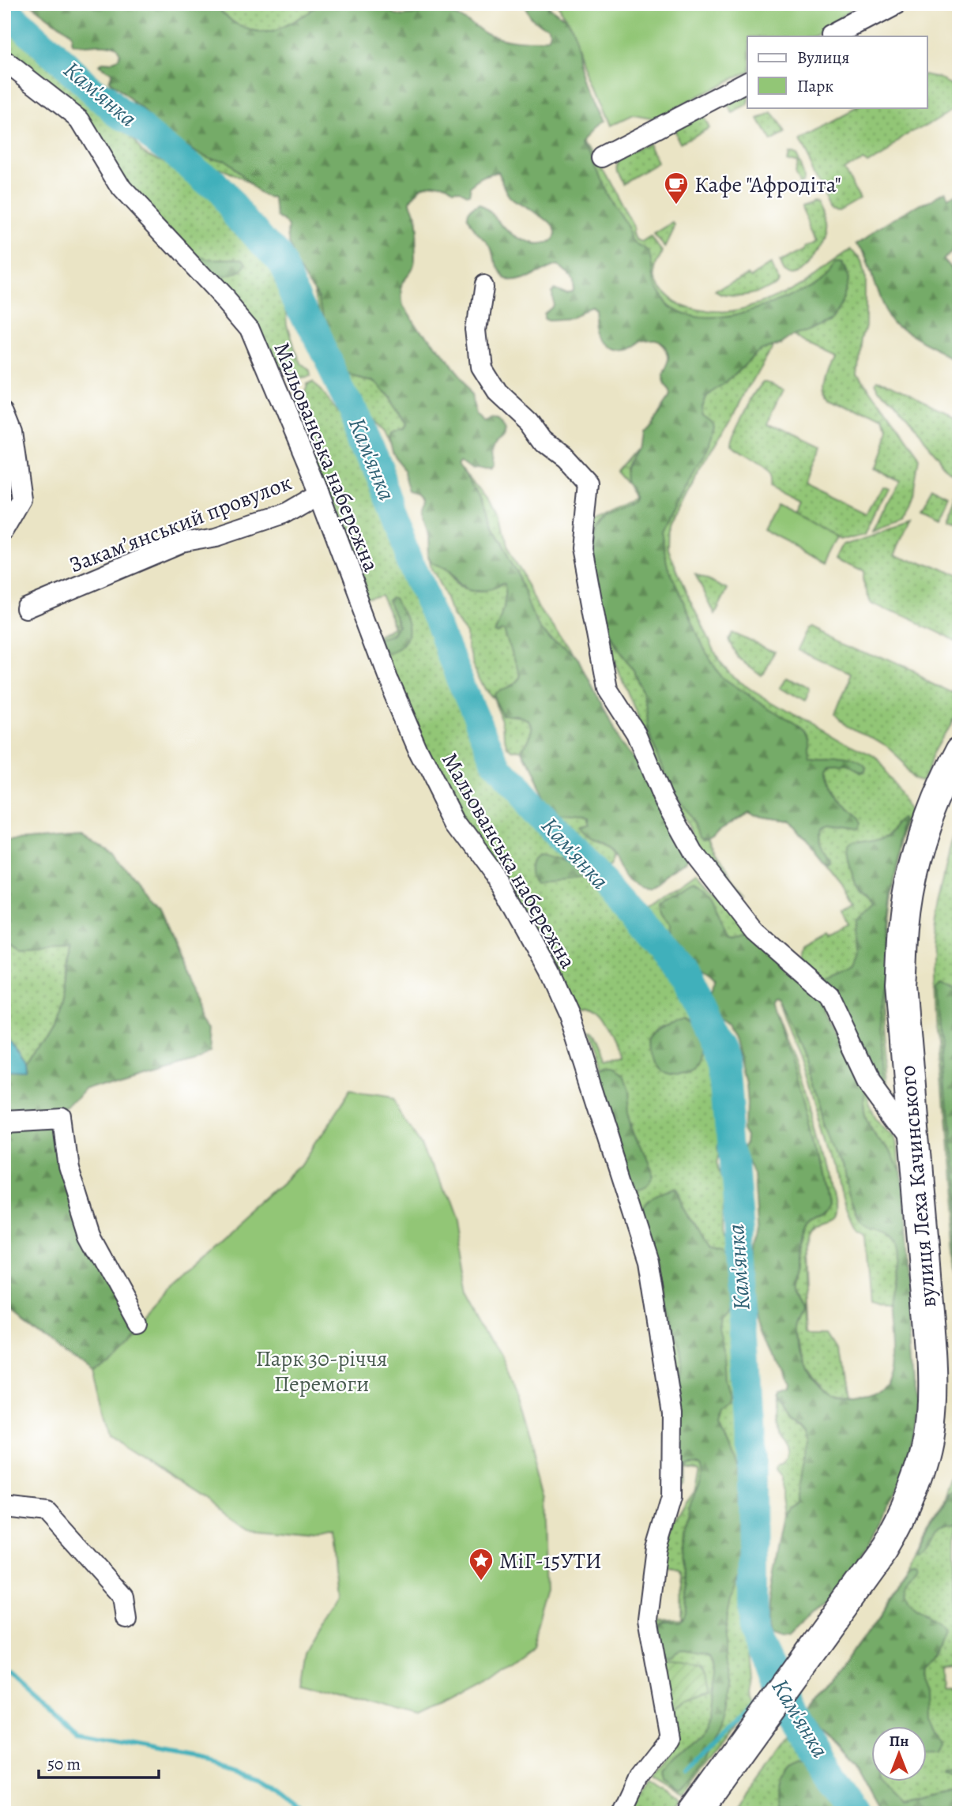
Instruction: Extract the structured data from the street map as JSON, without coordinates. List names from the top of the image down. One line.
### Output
{"streets":{"main road":["вулиця Леха Качинського"],"street":["Мальованська набережна","Закамʼянський провулок"]},"crossings":[["Мальованська набережна","Закамʼянський провулок"]],"water":["Кам'янка"],"parks":["Парк 30-річчя Перемоги"],"places":{"cafe":["Кафе \"Афродіта\""],"place":["МіГ-15УТИ"]},"legend":["Вулиця","Парк"],"scale_bar":"50 m","north":"top"}
